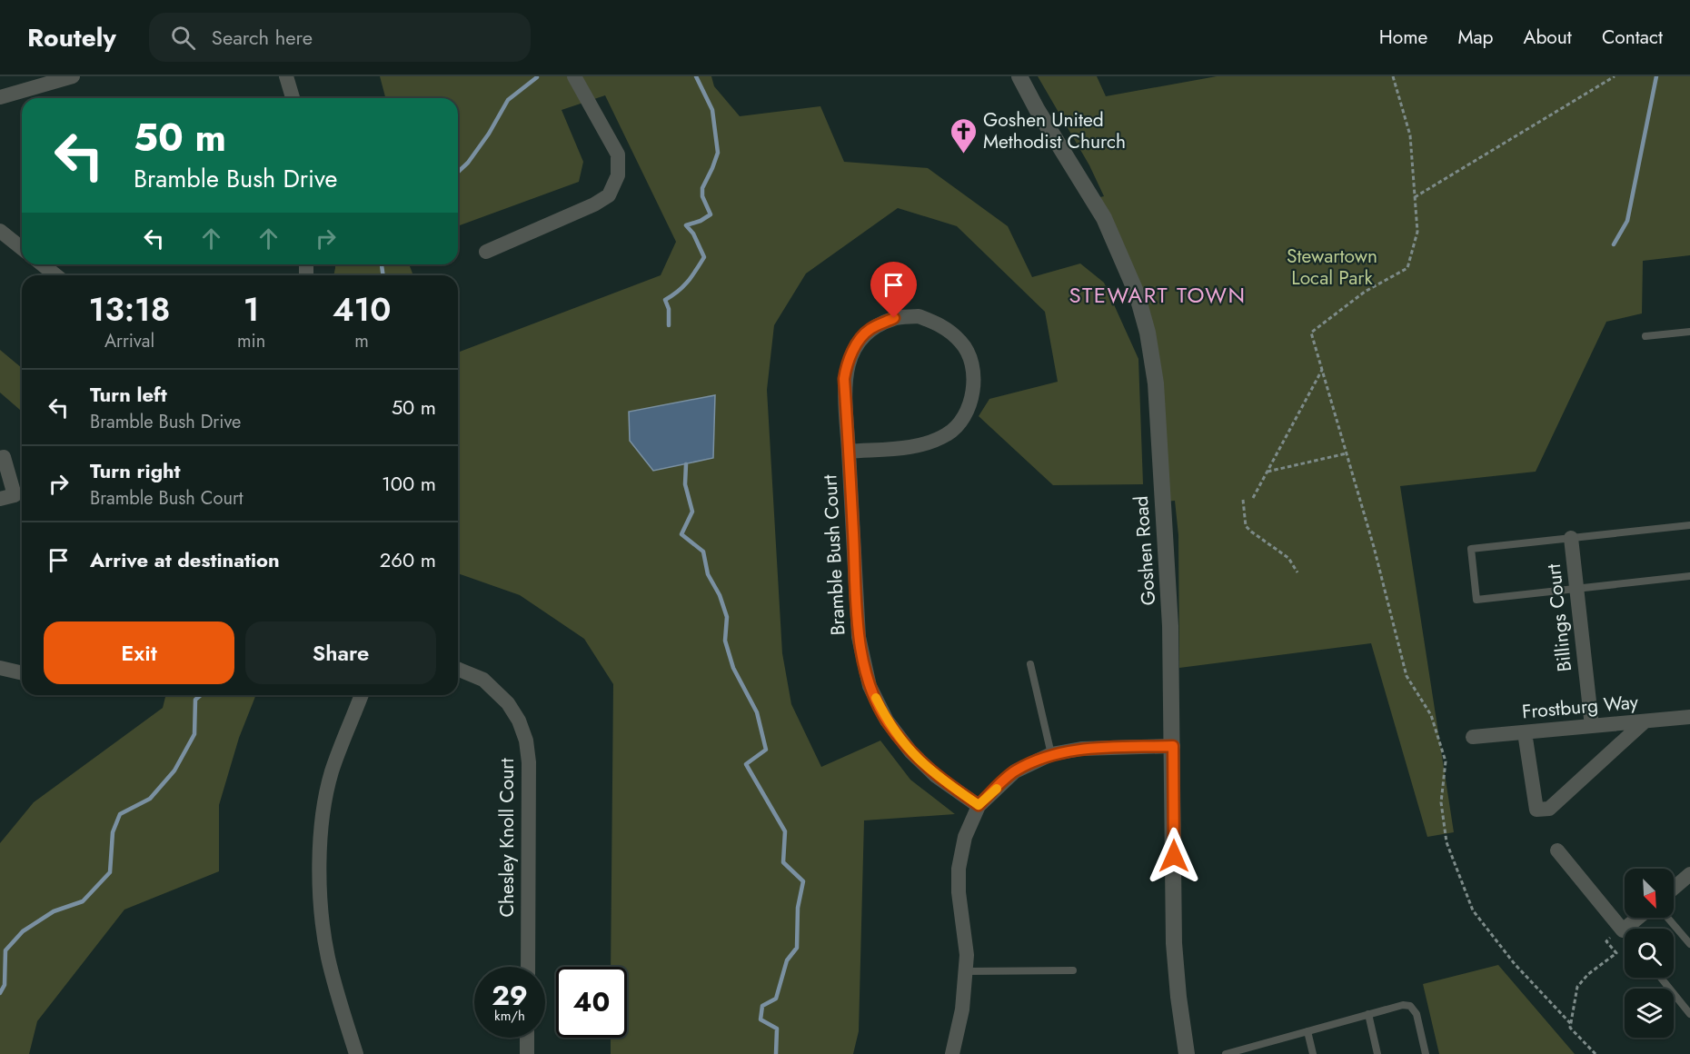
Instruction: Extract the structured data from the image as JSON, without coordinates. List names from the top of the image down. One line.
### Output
{"streets":{"street":["Goshen Road","Bramble Bush Court","Billings Court","Frostburg Way","Chesley Knoll Court"]},"crossings":[["Billings Court","Frostburg Way"]],"districts":["STEWART TOWN"],"parks":["Stewartown Local Park"],"places":{"church":["Goshen United Methodist Church"]},"north":"bottom right","page":{"header":"Routely","search":"Search here","nav":["Home","Map","About","Contact"],"turn":["50 m","Bramble Bush Drive"],"eta":["13:18","Arrival","1","min","410","m"],"list":[{"name":"Turn left","note":"Bramble Bush Drive","value":"50 m"},{"name":"Turn right","note":"Bramble Bush Court","value":"100 m"},{"name":"Arrive at destination","value":"260 m"}],"buttons":["Exit","Share"],"speed":"29 km/h","limit":"40"}}
